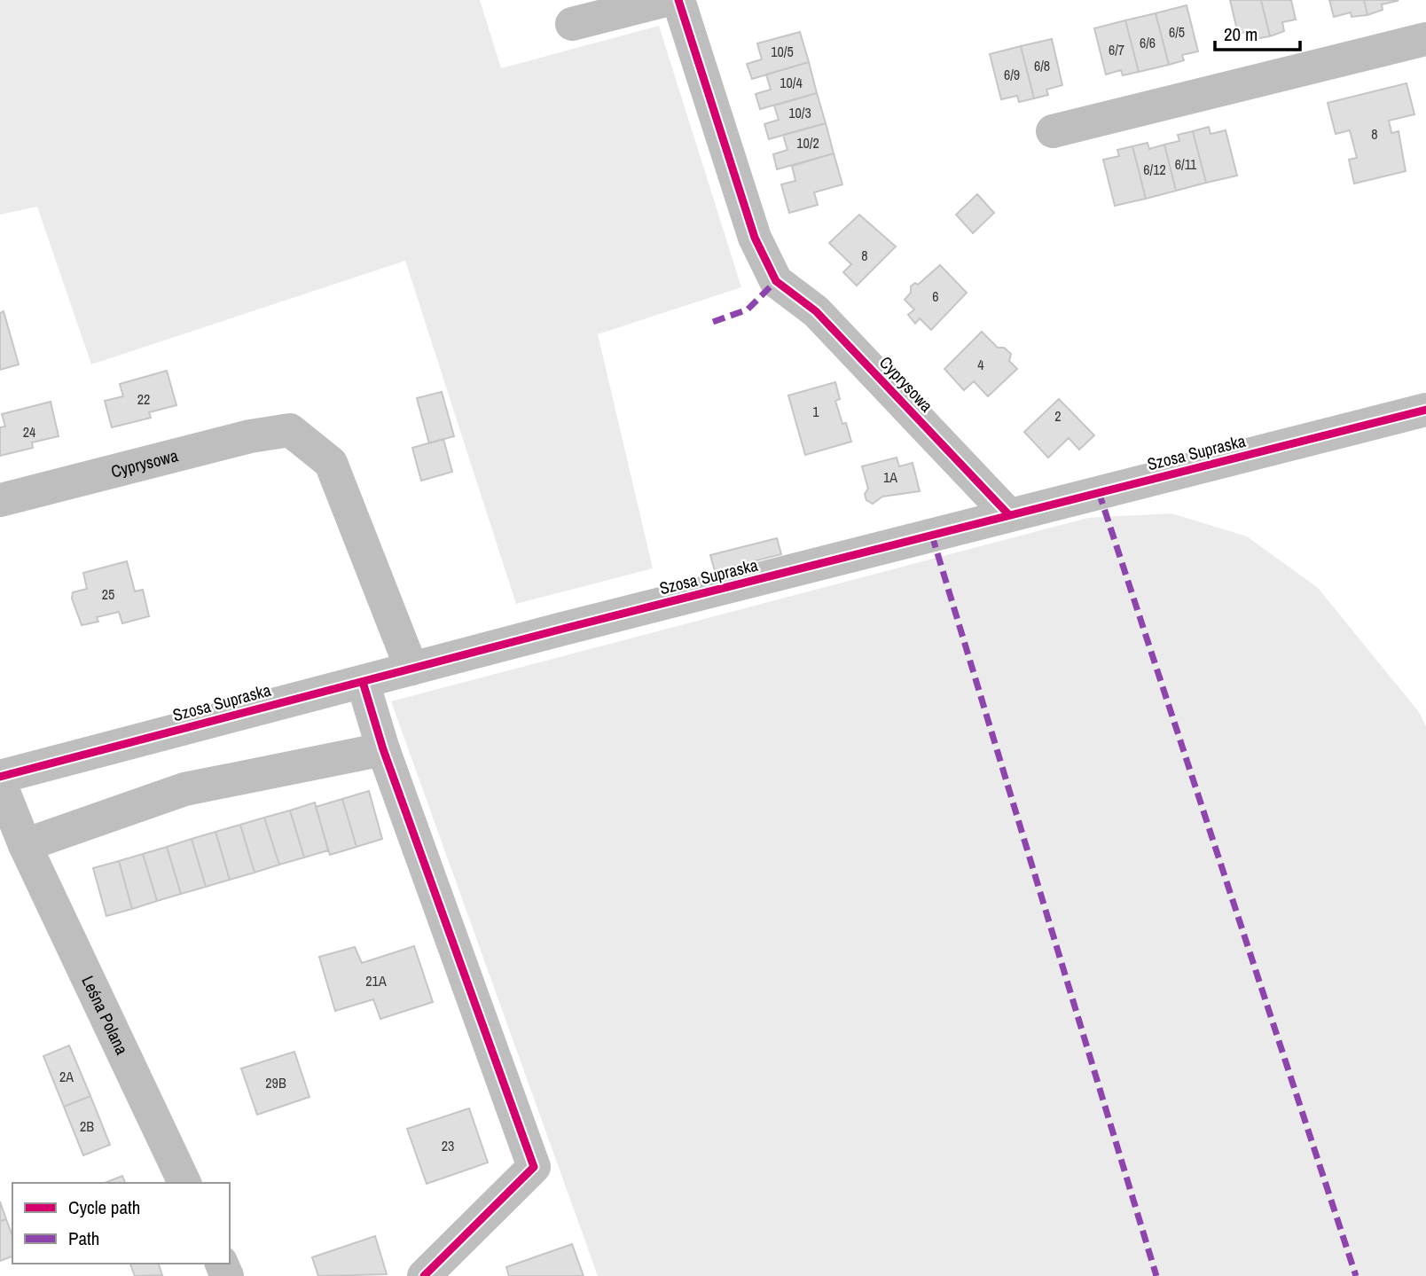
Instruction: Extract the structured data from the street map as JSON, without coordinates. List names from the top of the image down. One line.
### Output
{"streets":{"street":["Cyprysowa","Szosa Supraska","Leśna Polana"]},"crossings":[["Cyprysowa","Szosa Supraska"]],"house_numbers":["6/5","6/6","6/7","10/5","6/8","6/9","10/4","10/3","8","10/2","6/11","6/12","8","6","4","22","1","2","24","1A","25","21A","2A","29B","2B","23"],"legend":["Cycle path","Path"],"scale_bar":"20 m"}
